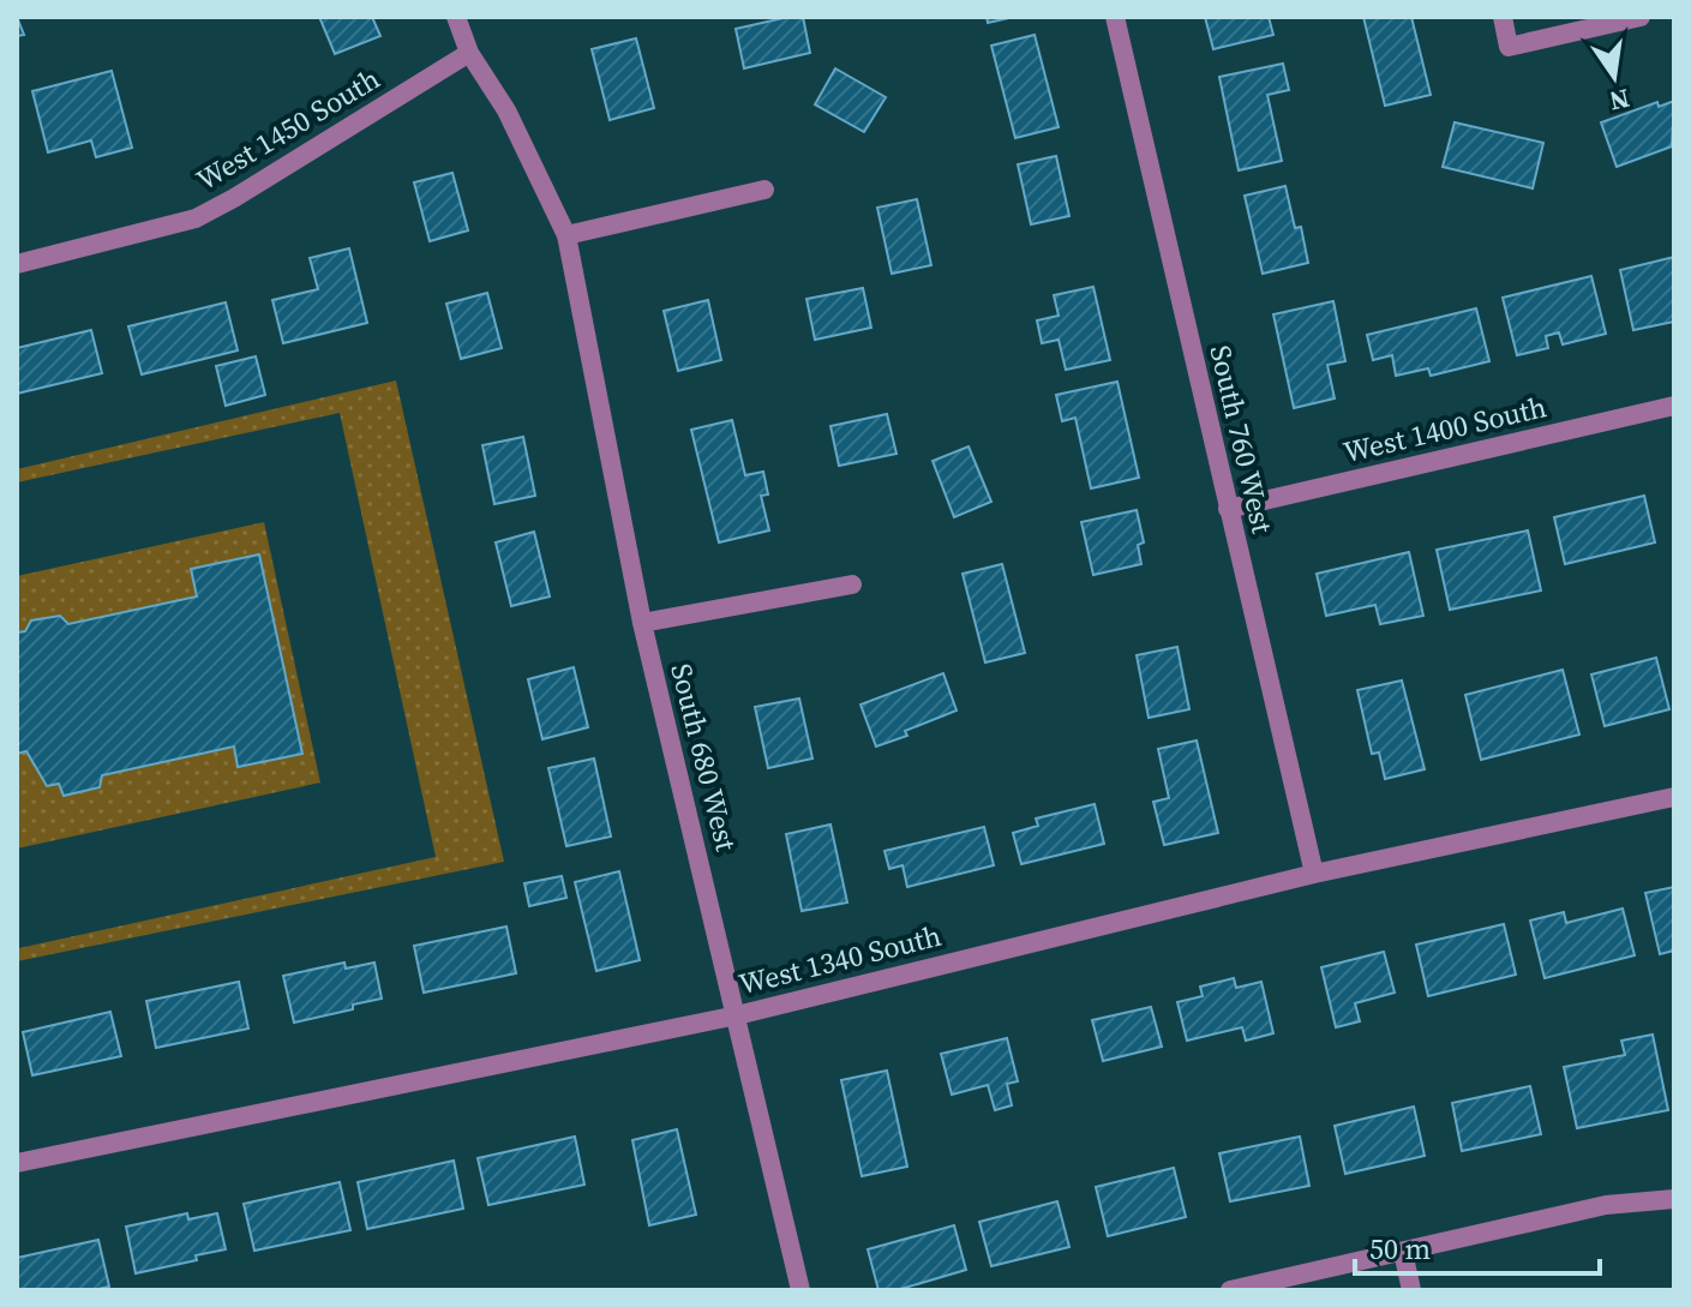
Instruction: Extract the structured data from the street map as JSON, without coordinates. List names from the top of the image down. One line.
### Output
{"streets":{"street":["West 1450 South","West 1400 South","South 760 West","South 680 West","West 1340 South"]},"crossings":[["West 1450 South","South 680 West"],["West 1400 South","South 760 West"],["South 760 West","West 1340 South"],["South 680 West","West 1340 South"]],"scale_bar":"50 m","north":"bottom"}
